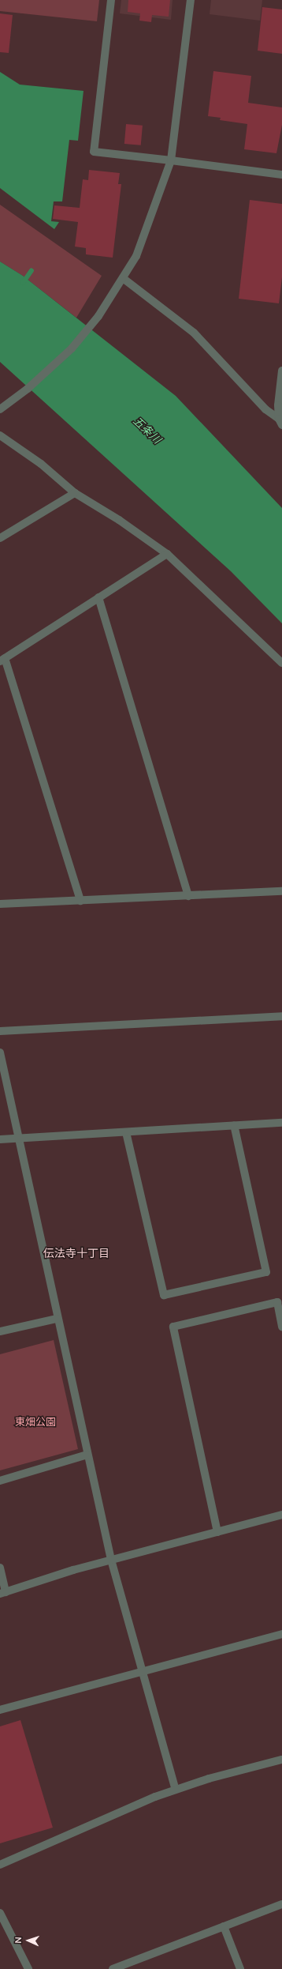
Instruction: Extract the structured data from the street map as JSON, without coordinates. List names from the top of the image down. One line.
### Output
{"districts":["伝法寺十丁目"],"water":["五条川"],"parks":["東畑公園"],"north":"left"}
